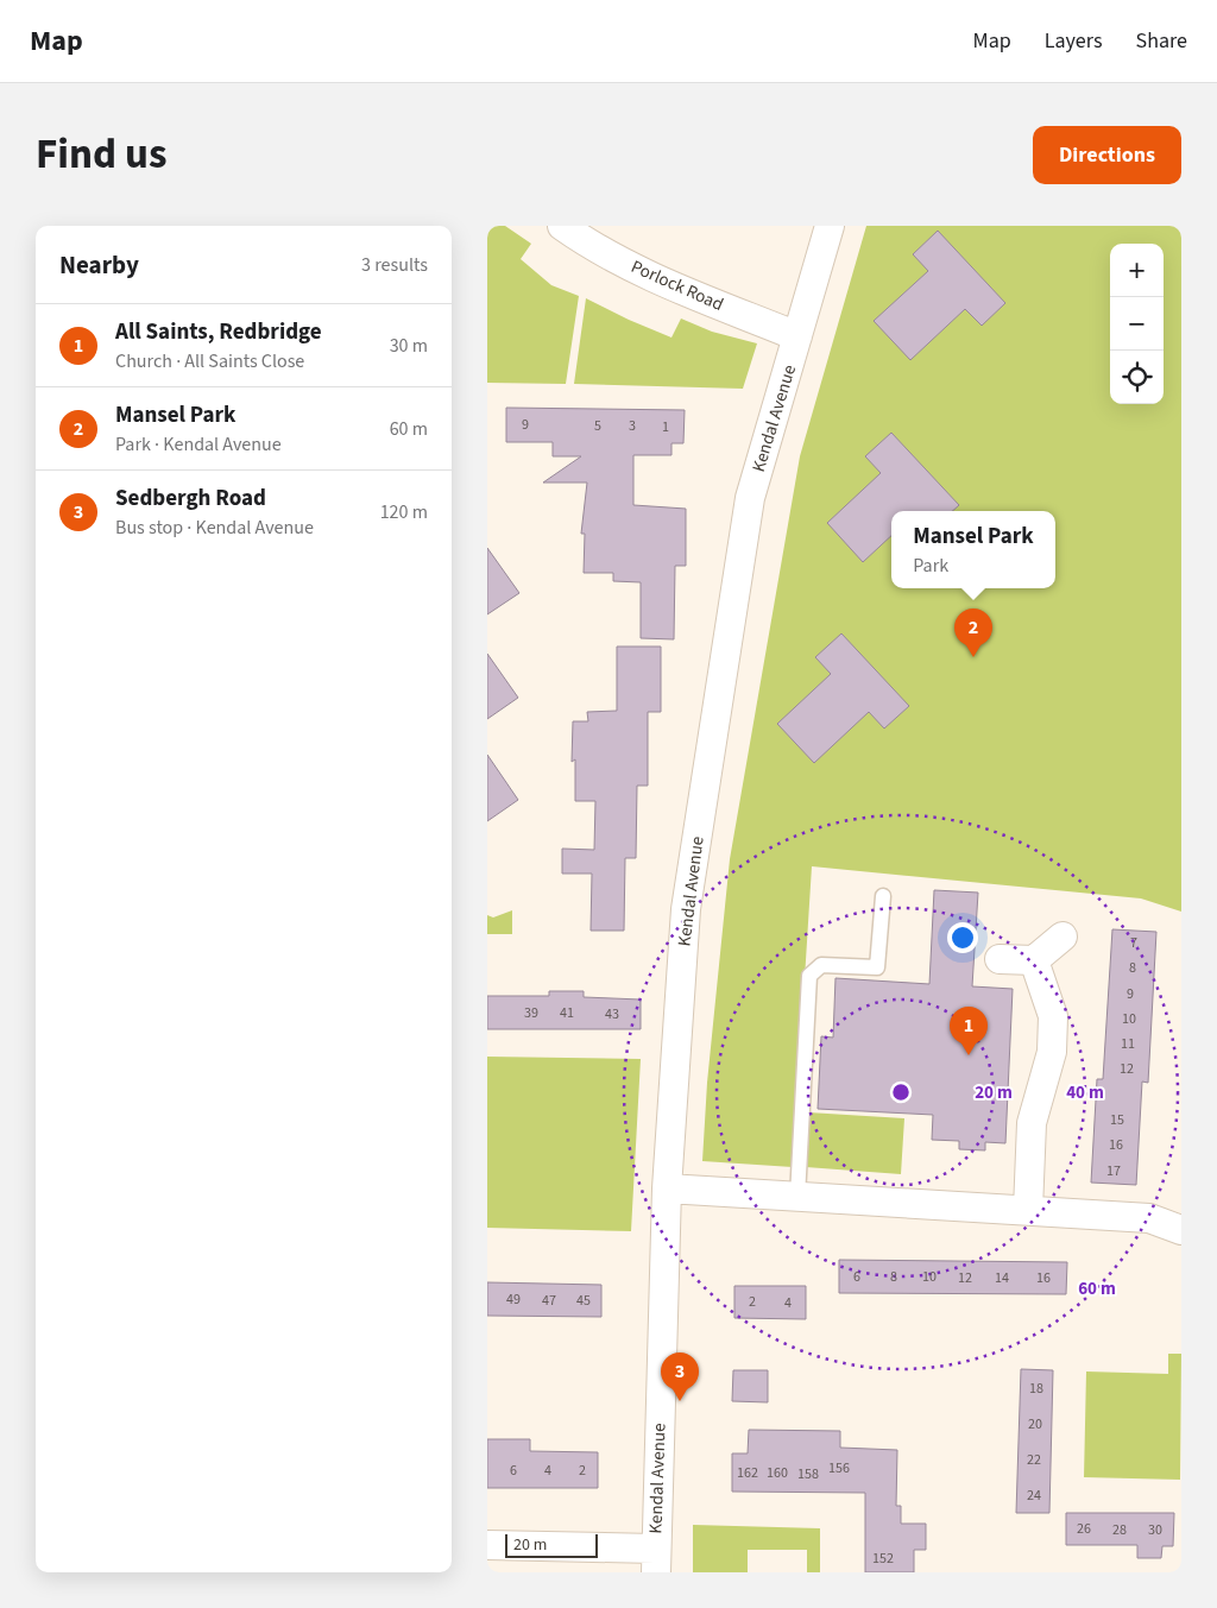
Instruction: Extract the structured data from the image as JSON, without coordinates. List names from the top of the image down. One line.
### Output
{"streets":{"street":["Porlock Road","Kendal Avenue"]},"crossings":[["Porlock Road","Kendal Avenue"]],"house_numbers":["9","5","3","1","7","8","9","39","41","43","10","11","12","15","16","17","6","8","10","12","14","16","49","47","45","2","4","18","20","22","156","6","4","2","162","160","158","24","26","28","30","152"],"scale_bar":"20 m","page":{"header":"Map","nav":["Map","Layers","Share"],"title":"Find us","buttons":"Directions","heading":["Nearby","3 results"],"map_buttons":["+","−"],"list":[{"mark":"1","name":"All Saints, Redbridge","note":"Church · All Saints Close","value":"30 m"},{"mark":"2","name":"Mansel Park","note":"Park · Kendal Avenue","value":"60 m"},{"mark":"3","name":"Sedbergh Road","note":"Bus stop · Kendal Avenue","value":"120 m"}],"popup":["Mansel Park","Park"],"pins":["2","1","3"],"scale":"20 m"},"rings":["20 m","40 m","60 m"]}
